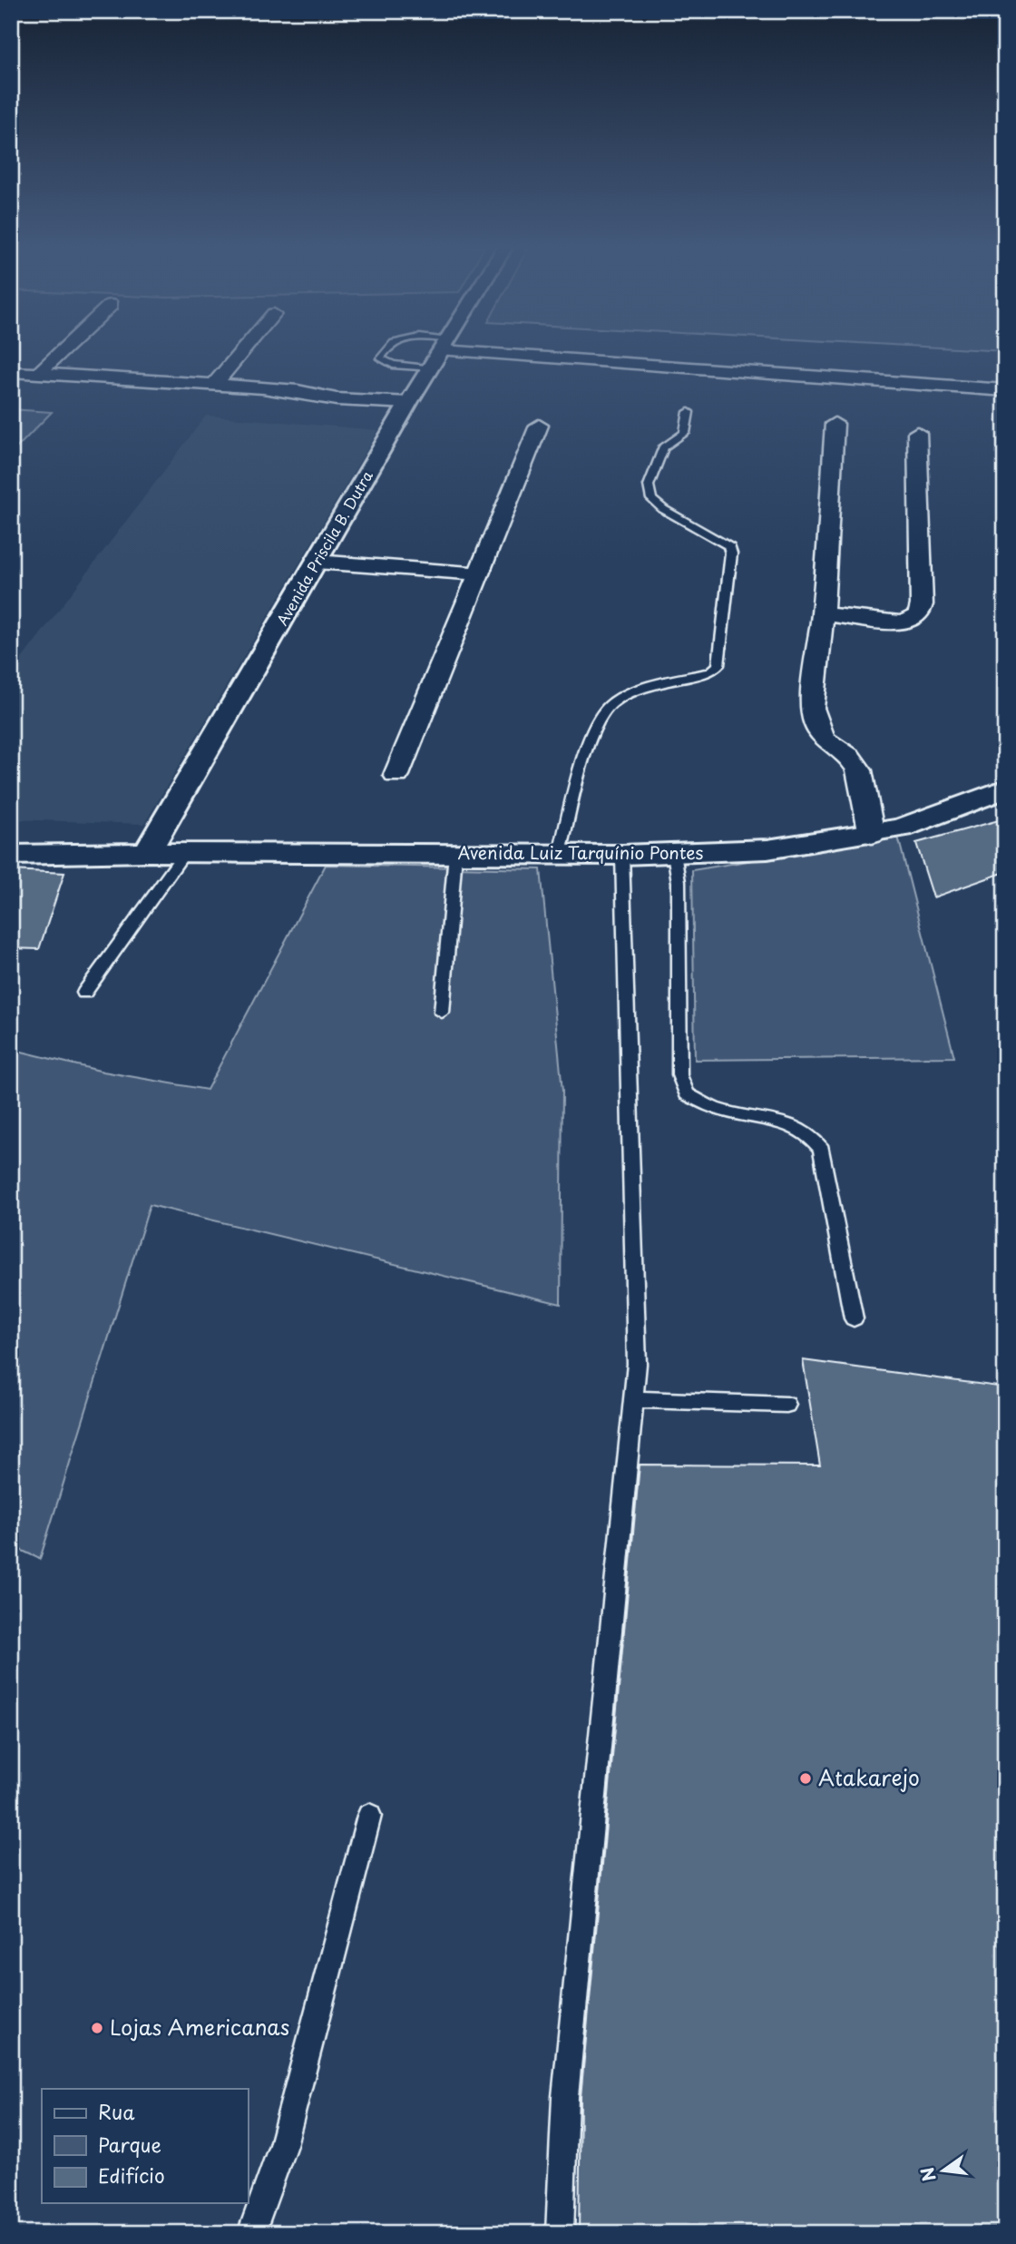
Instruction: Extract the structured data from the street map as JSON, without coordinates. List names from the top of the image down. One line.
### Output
{"streets":{"street":["Avenida Priscila B. Dutra","Avenida Luiz Tarquínio Pontes"]},"crossings":[["Avenida Priscila B. Dutra","Avenida Luiz Tarquínio Pontes"]],"places":["Atakarejo","Lojas Americanas"],"legend":["Rua","Parque","Edifício"],"north":"left"}
